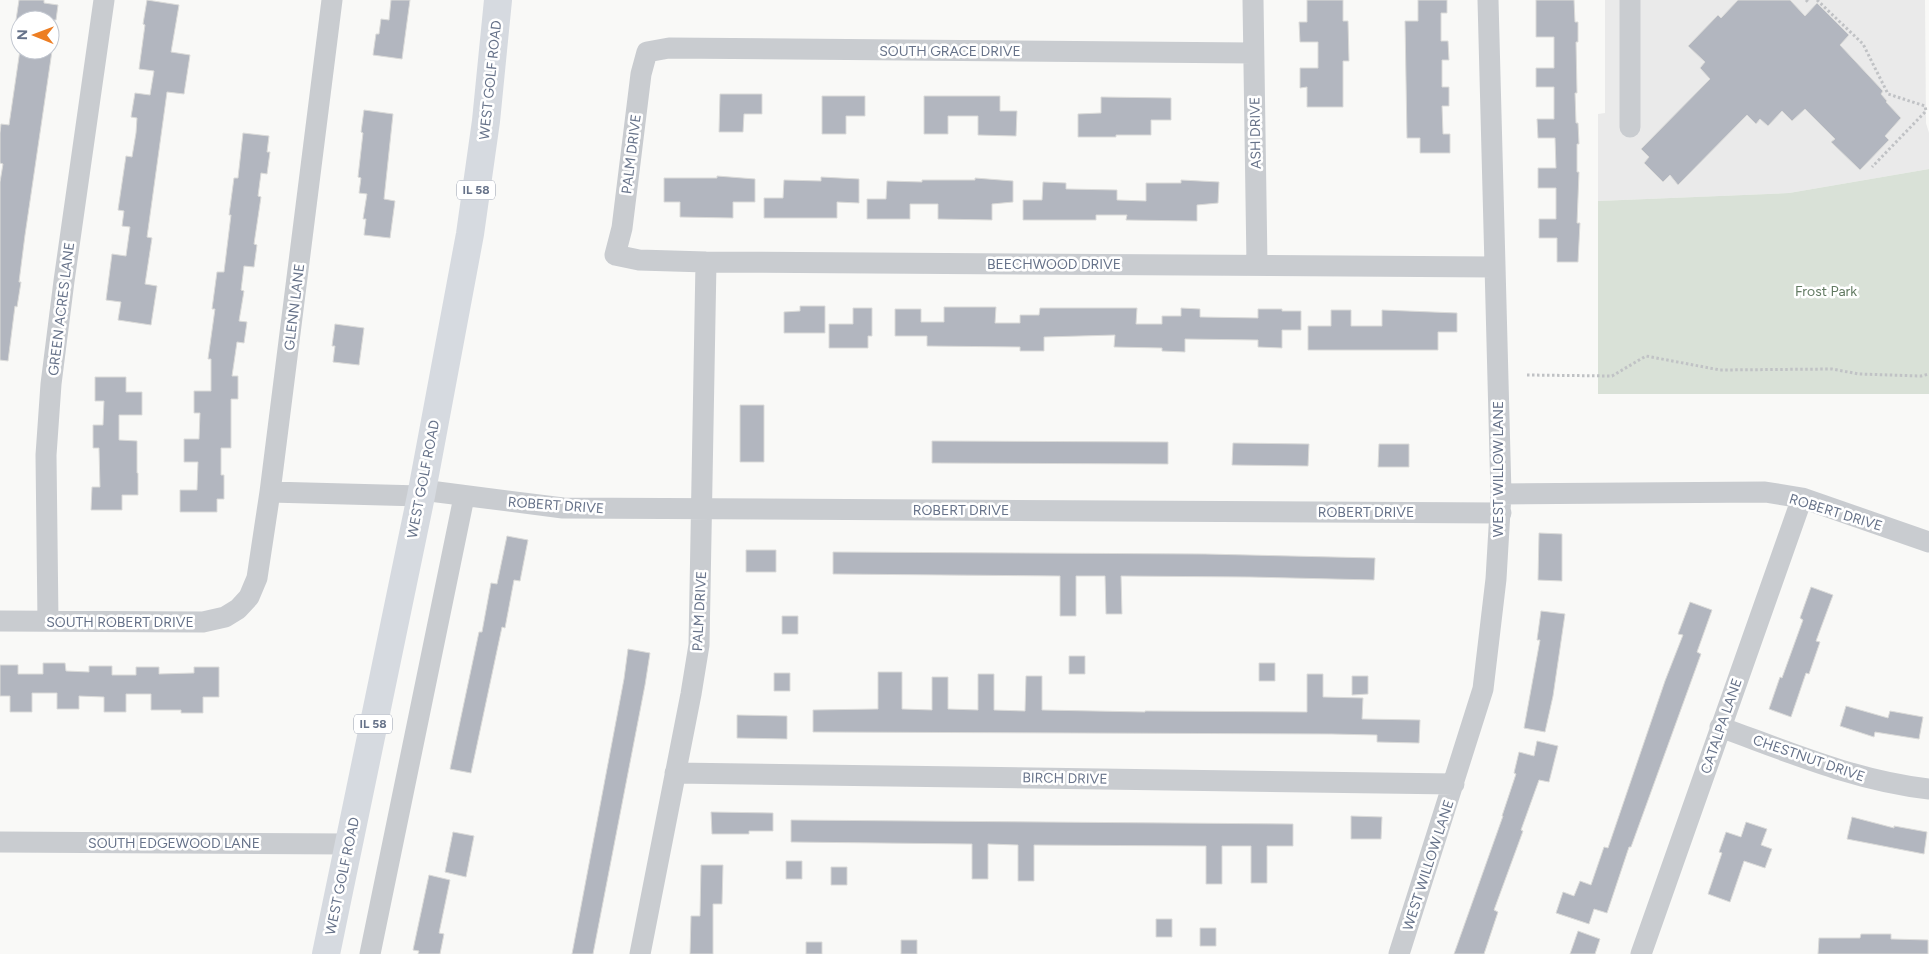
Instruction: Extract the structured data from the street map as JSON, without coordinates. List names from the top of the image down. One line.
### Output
{"streets":{"main road":["WEST GOLF ROAD","IL 58"],"street":["SOUTH GRACE DRIVE","ASH DRIVE","PALM DRIVE","BEECHWOOD DRIVE","GLENN LANE","GREEN ACRES LANE","WEST WILLOW LANE","ROBERT DRIVE","SOUTH ROBERT DRIVE","CATALPA LANE","CHESTNUT DRIVE","BIRCH DRIVE","SOUTH EDGEWOOD LANE"]},"crossings":[["SOUTH GRACE DRIVE","ASH DRIVE"],["SOUTH GRACE DRIVE","PALM DRIVE"],["WEST GOLF ROAD","ROBERT DRIVE"],["WEST GOLF ROAD","SOUTH EDGEWOOD LANE"],["ASH DRIVE","BEECHWOOD DRIVE"],["PALM DRIVE","BEECHWOOD DRIVE"],["PALM DRIVE","ROBERT DRIVE"],["PALM DRIVE","BIRCH DRIVE"],["BEECHWOOD DRIVE","WEST WILLOW LANE"],["GLENN LANE","ROBERT DRIVE"],["GLENN LANE","SOUTH ROBERT DRIVE"],["GREEN ACRES LANE","SOUTH ROBERT DRIVE"],["WEST WILLOW LANE","ROBERT DRIVE"],["WEST WILLOW LANE","BIRCH DRIVE"],["ROBERT DRIVE","CATALPA LANE"],["CATALPA LANE","CHESTNUT DRIVE"]],"parks":["Frost Park"],"north":"left"}
